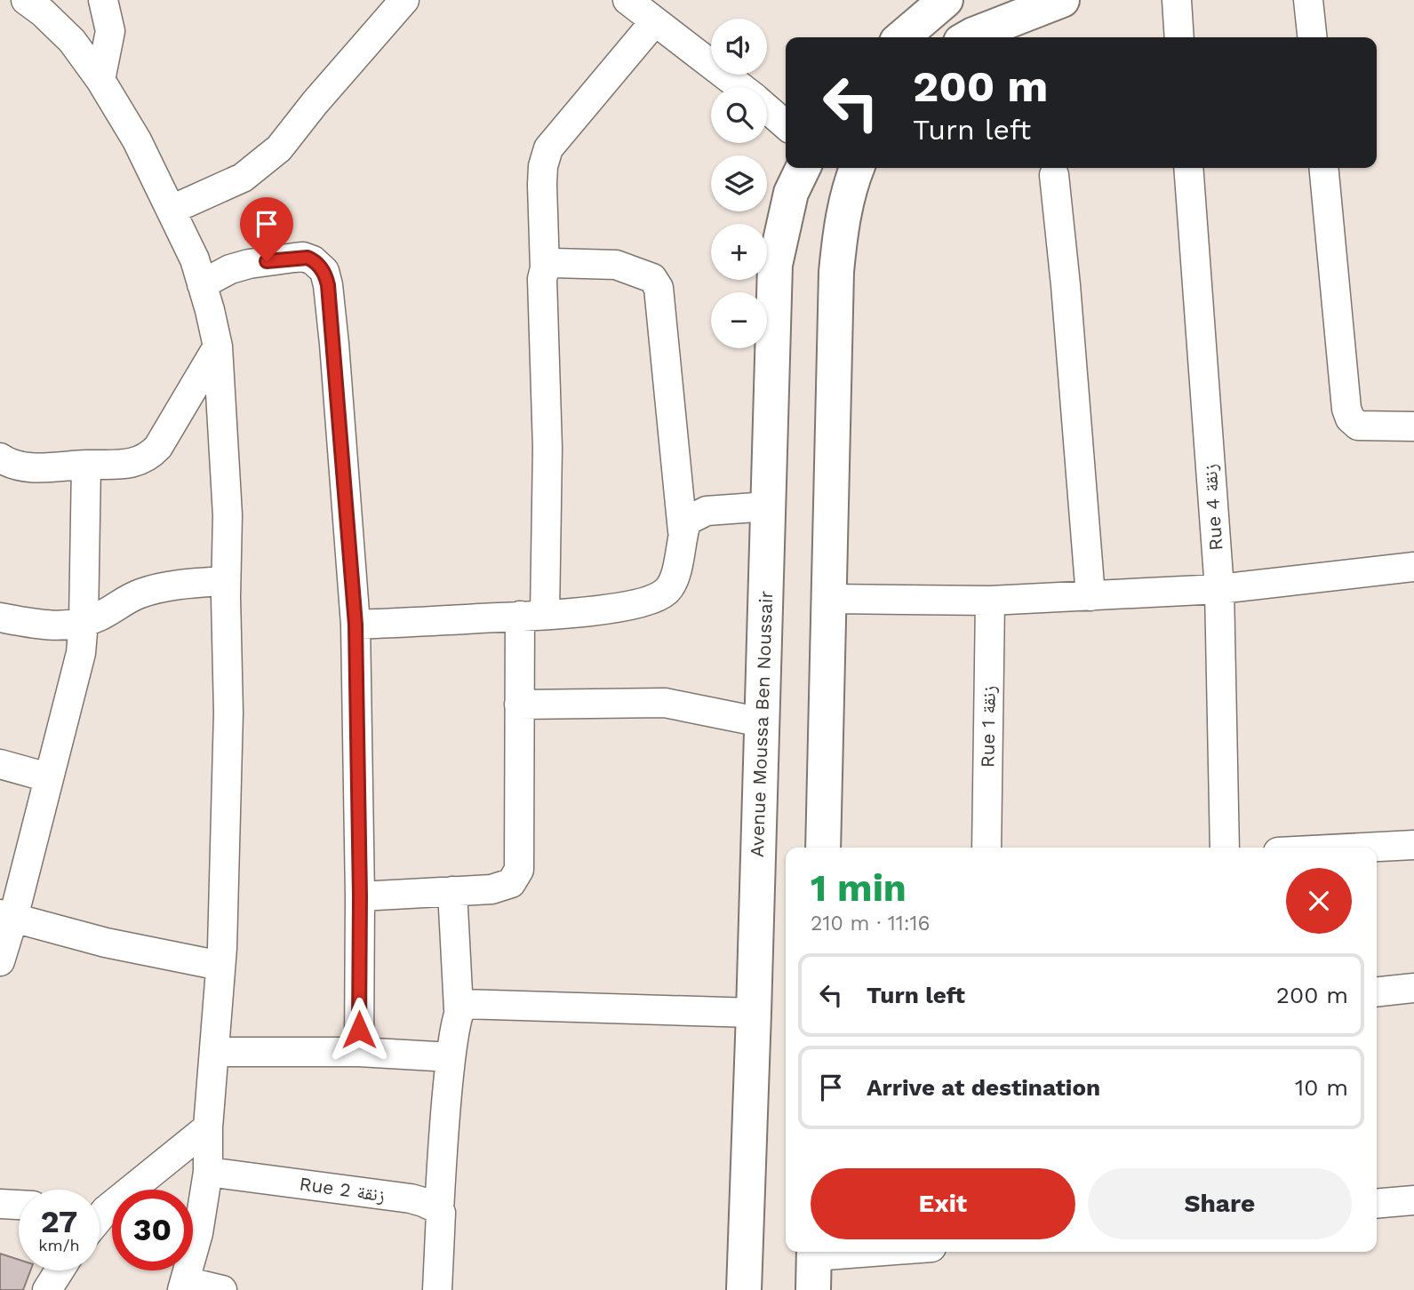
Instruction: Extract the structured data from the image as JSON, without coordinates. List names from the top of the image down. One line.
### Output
{"streets":{"street":["Rue 4 زنقة","Avenue Moussa Ben Noussair","Rue 1 زنقة","Rue 2 زنقة"]},"page":{"map_buttons":["+","−"],"turn":["200 m","Turn left"],"heading":["1 min","210 m · 11:16"],"list":[{"name":"Turn left","value":"200 m"},{"name":"Arrive at destination","value":"10 m"}],"buttons":["Exit","Share"],"speed":"27 km/h","limit":"30"}}
